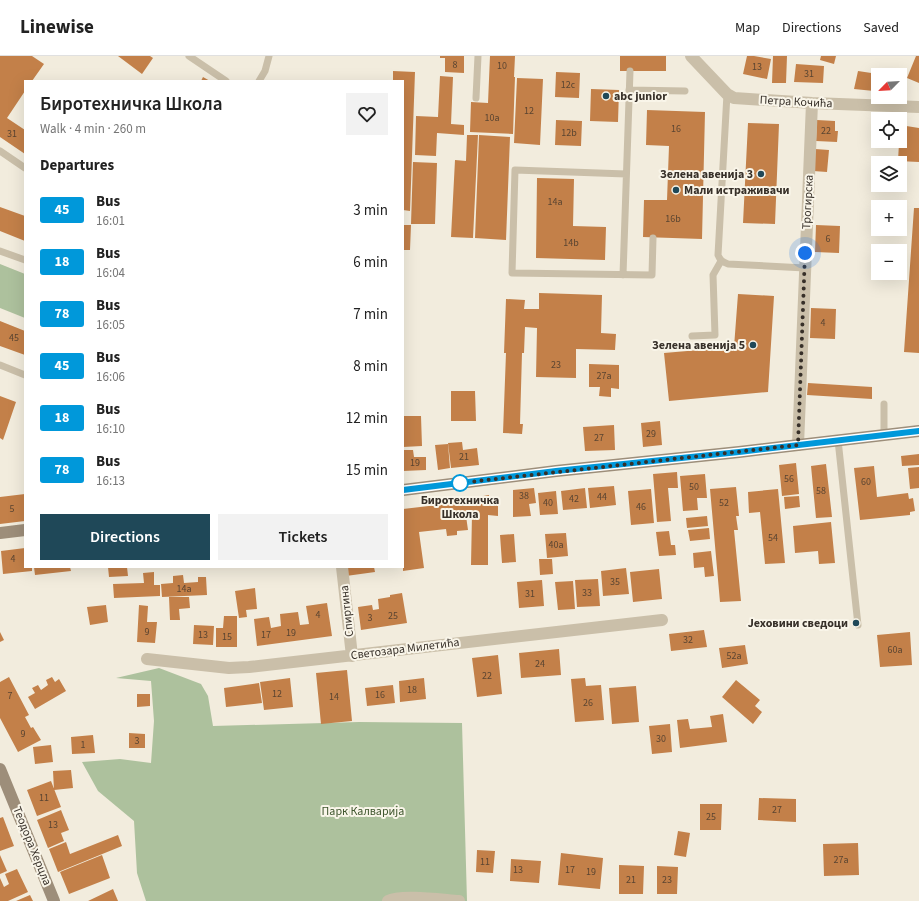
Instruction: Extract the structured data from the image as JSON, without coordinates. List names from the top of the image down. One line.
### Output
{"streets":{"main road":["Теодора Херцла"],"street":["Петра Кочића","Трогирска","Спиртина","Светозара Милетића"]},"crossings":[["Петра Кочића","Трогирска"],["Спиртина","Светозара Милетића"]],"parks":["Парк Калварија"],"places":["abc junior","Зелена авенија 3","Мали истраживачи","Зелена авенија 5","Биротехничка Школа","Јеховини сведоци"],"lines":["bus line 45"],"house_numbers":["8","10","13","31","12c","12","10a","16","22","12b","31","14a","16b","6","14b","4","45","23","27a","29","27","21","19","56","60","50","58","38","44","42","40","52","46","5","54","40a","4","35","14a","33","31","4","25","3","9","19","13","17","15","32","60a","52a","24","22","18","12","16","7","14","26","9","30","3","1","11","27","25","13","27a","11","13","17","19","21","23"],"north":"bottom left","page":{"header":"Linewise","nav":["Map","Directions","Saved"],"map_buttons":["+","−"],"heading":[["Биротехничка Школа","Walk · 4 min · 260 m"],"Departures"],"list":[{"mark":"45","name":"Bus","note":"16:01","value":"3 min"},{"mark":"18","name":"Bus","note":"16:04","value":"6 min"},{"mark":"78","name":"Bus","note":"16:05","value":"7 min"},{"mark":"45","name":"Bus","note":"16:06","value":"8 min"},{"mark":"18","name":"Bus","note":"16:10","value":"12 min"},{"mark":"78","name":"Bus","note":"16:13","value":"15 min"}],"buttons":["Directions","Tickets"]}}
